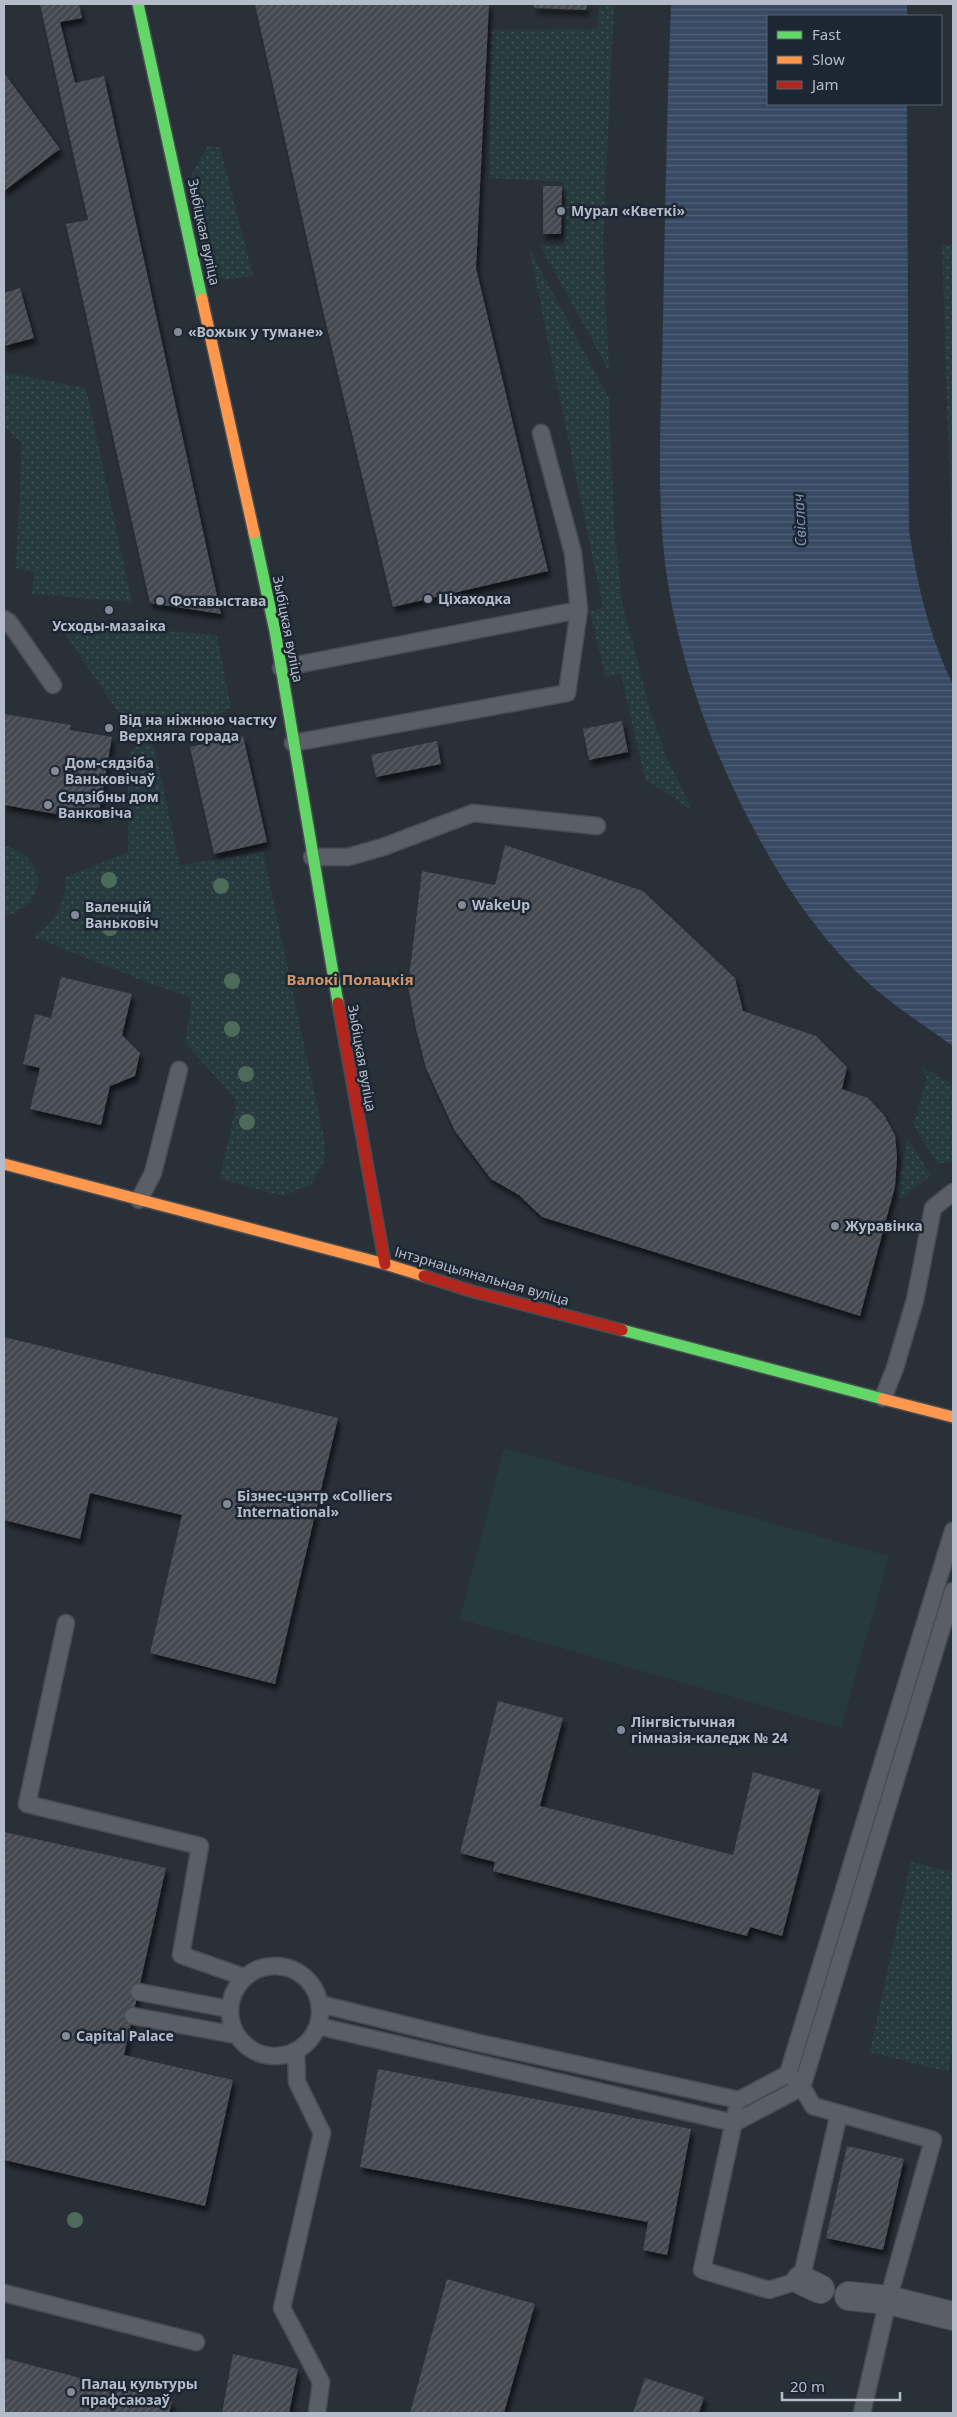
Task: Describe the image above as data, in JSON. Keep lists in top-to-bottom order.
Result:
{
  "streets": {
    "street": ["Зыбіцкая вуліца", "Інтэрнацыянальная вуліца"]
  },
  "crossings": [
    ["Зыбіцкая вуліца", "Інтэрнацыянальная вуліца"]
  ],
  "districts": ["Валокі Полацкія"],
  "water": ["Свіслач"],
  "places": [
    "Мурал «Кветкі»",
    "«Вожык у тумане»",
    "Ціхаходка",
    "Фотавыстава",
    "Усходы-мазаіка",
    "Від на ніжнюю частку Верхняга горада",
    "Дом-сядзіба Ваньковічаў",
    "Сядзібны дом Ванковіча",
    "WakeUp",
    "Валенцій Ваньковіч",
    "Журавінка",
    "Бізнес-цэнтр «Colliers International»",
    "Лінгвістычная гімназія-каледж № 24",
    "Capital Palace",
    "Палац культуры прафсаюзаў"
  ],
  "legend": ["Fast", "Slow", "Jam"],
  "scale_bar": "20 m"
}
